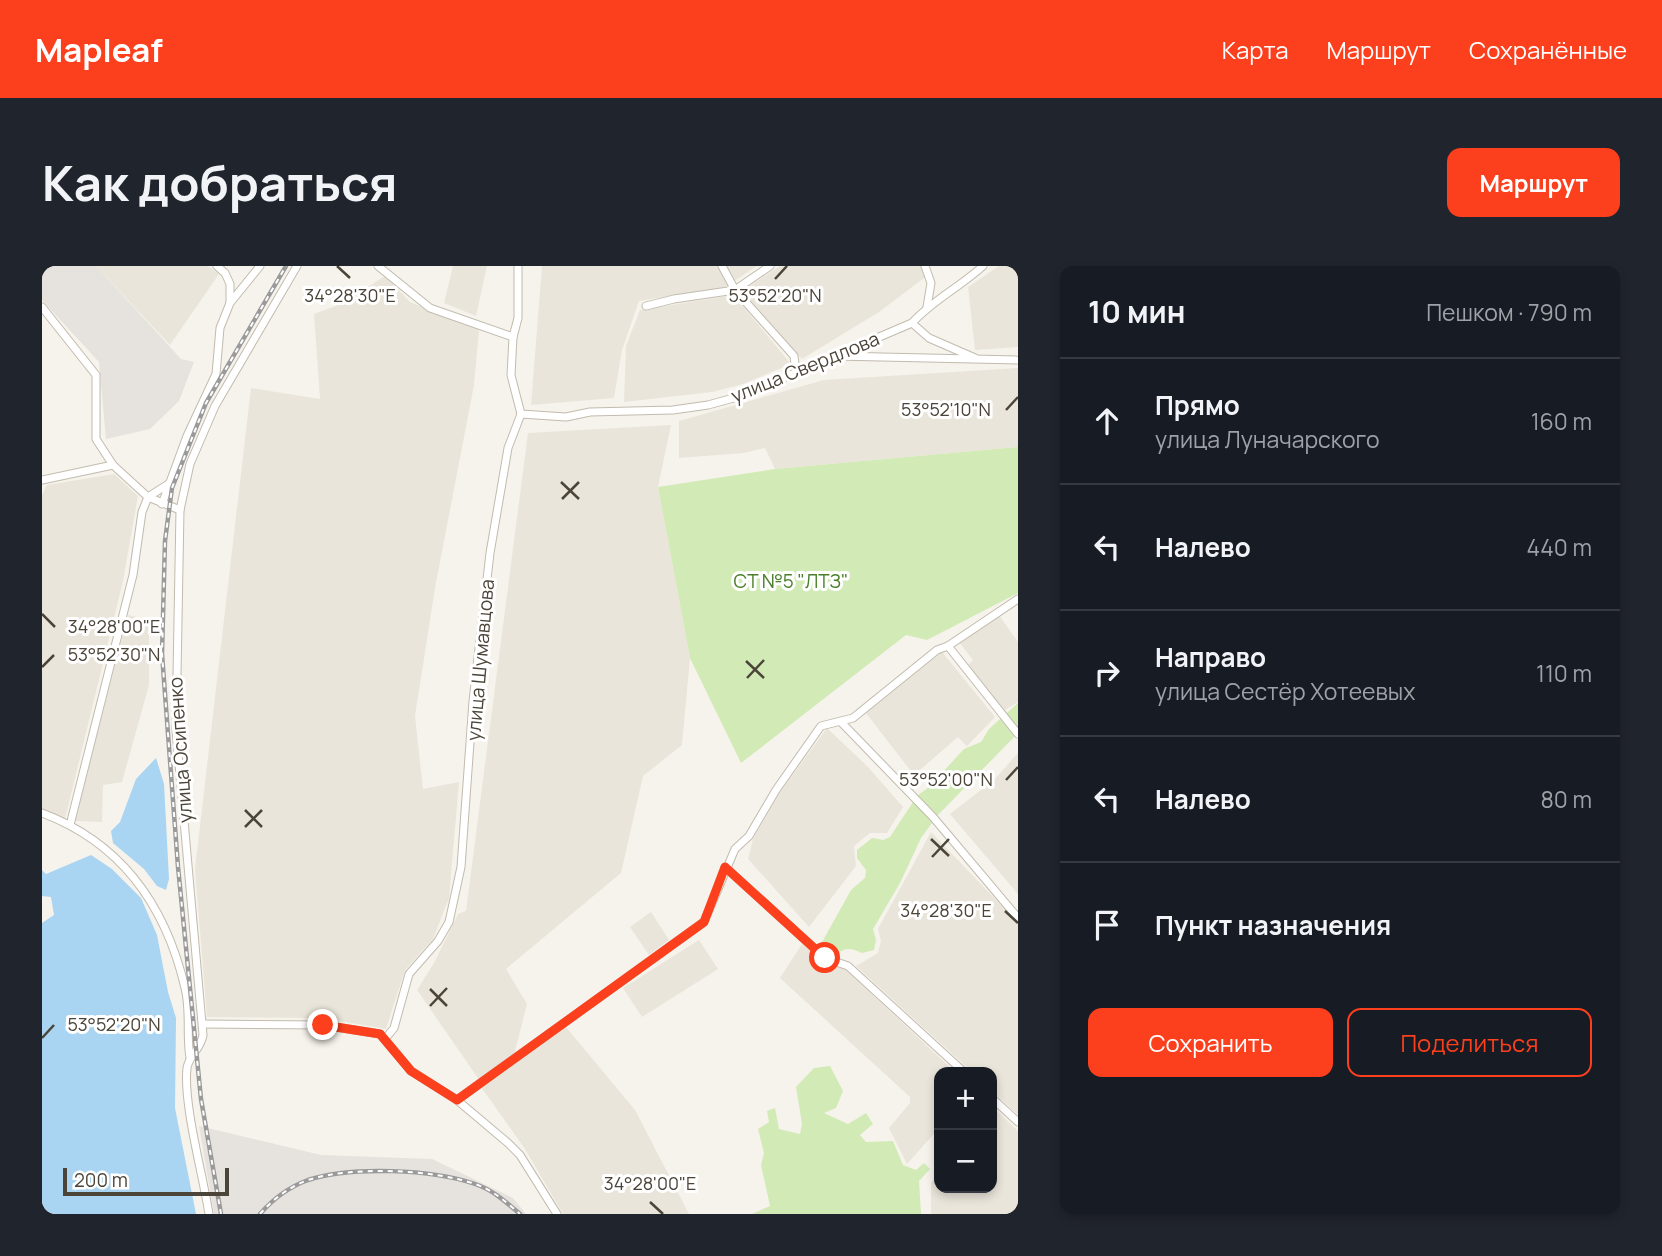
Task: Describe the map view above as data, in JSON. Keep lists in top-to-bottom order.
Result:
{
  "streets": {
    "street": ["улица Свердлова", "улица Шумавцова", "улица Осипенко"]
  },
  "crossings": [
    ["улица Свердлова", "улица Шумавцова"]
  ],
  "parks": ["СТ №5 \"ЛТЗ\""],
  "scale_bar": "200 m",
  "page": {
    "header": "Mapleaf",
    "nav": ["Карта", "Маршрут", "Сохранённые"],
    "buttons": [
      "Маршрут",
      ["Сохранить", "Поделиться"]
    ],
    "title": "Как добраться",
    "heading": ["10 мин", "Пешком · 790 m"],
    "list": [
      ["Прямо", "улица Луначарского", "160 m"],
      ["Налево", "440 m"],
      ["Направо", "улица Сестёр Хотеевых", "110 m"],
      ["Налево", "80 m"],
      "Пункт назначения"
    ],
    "map_buttons": ["+", "−"],
    "scale": "200 m"
  },
  "coordinates": [
    "34°28'30\"E",
    "53°52'20\"N",
    "53°52'10\"N",
    "34°28'00\"E",
    "53°52'30\"N",
    "53°52'00\"N"
  ]
}
